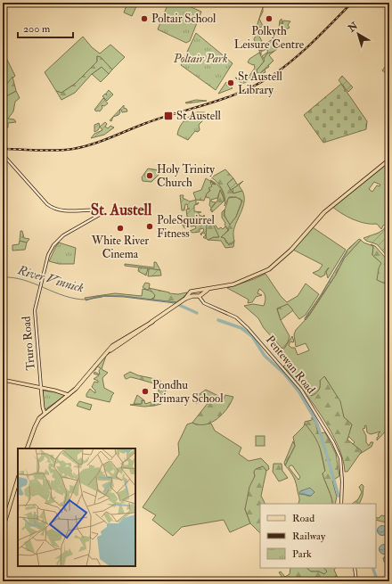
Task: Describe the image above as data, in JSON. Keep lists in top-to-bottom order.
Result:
{
  "streets": {
    "main road": ["Truro Road", "Pentewan Road"]
  },
  "districts": ["St. Austell"],
  "water": ["River Vinnick"],
  "parks": ["Poltair Park"],
  "places": {
    "other": [
      "Poltair School",
      "Polkyth Leisure Centre",
      "St Austell Library",
      "Holy Trinity Church",
      "PoleSquirrel Fitness",
      "White River Cinema",
      "Pondhu Primary School"
    ],
    "transit": ["St Austell"]
  },
  "legend": ["Road", "Railway", "Park"],
  "scale_bar": "200 m",
  "north": "top left"
}
